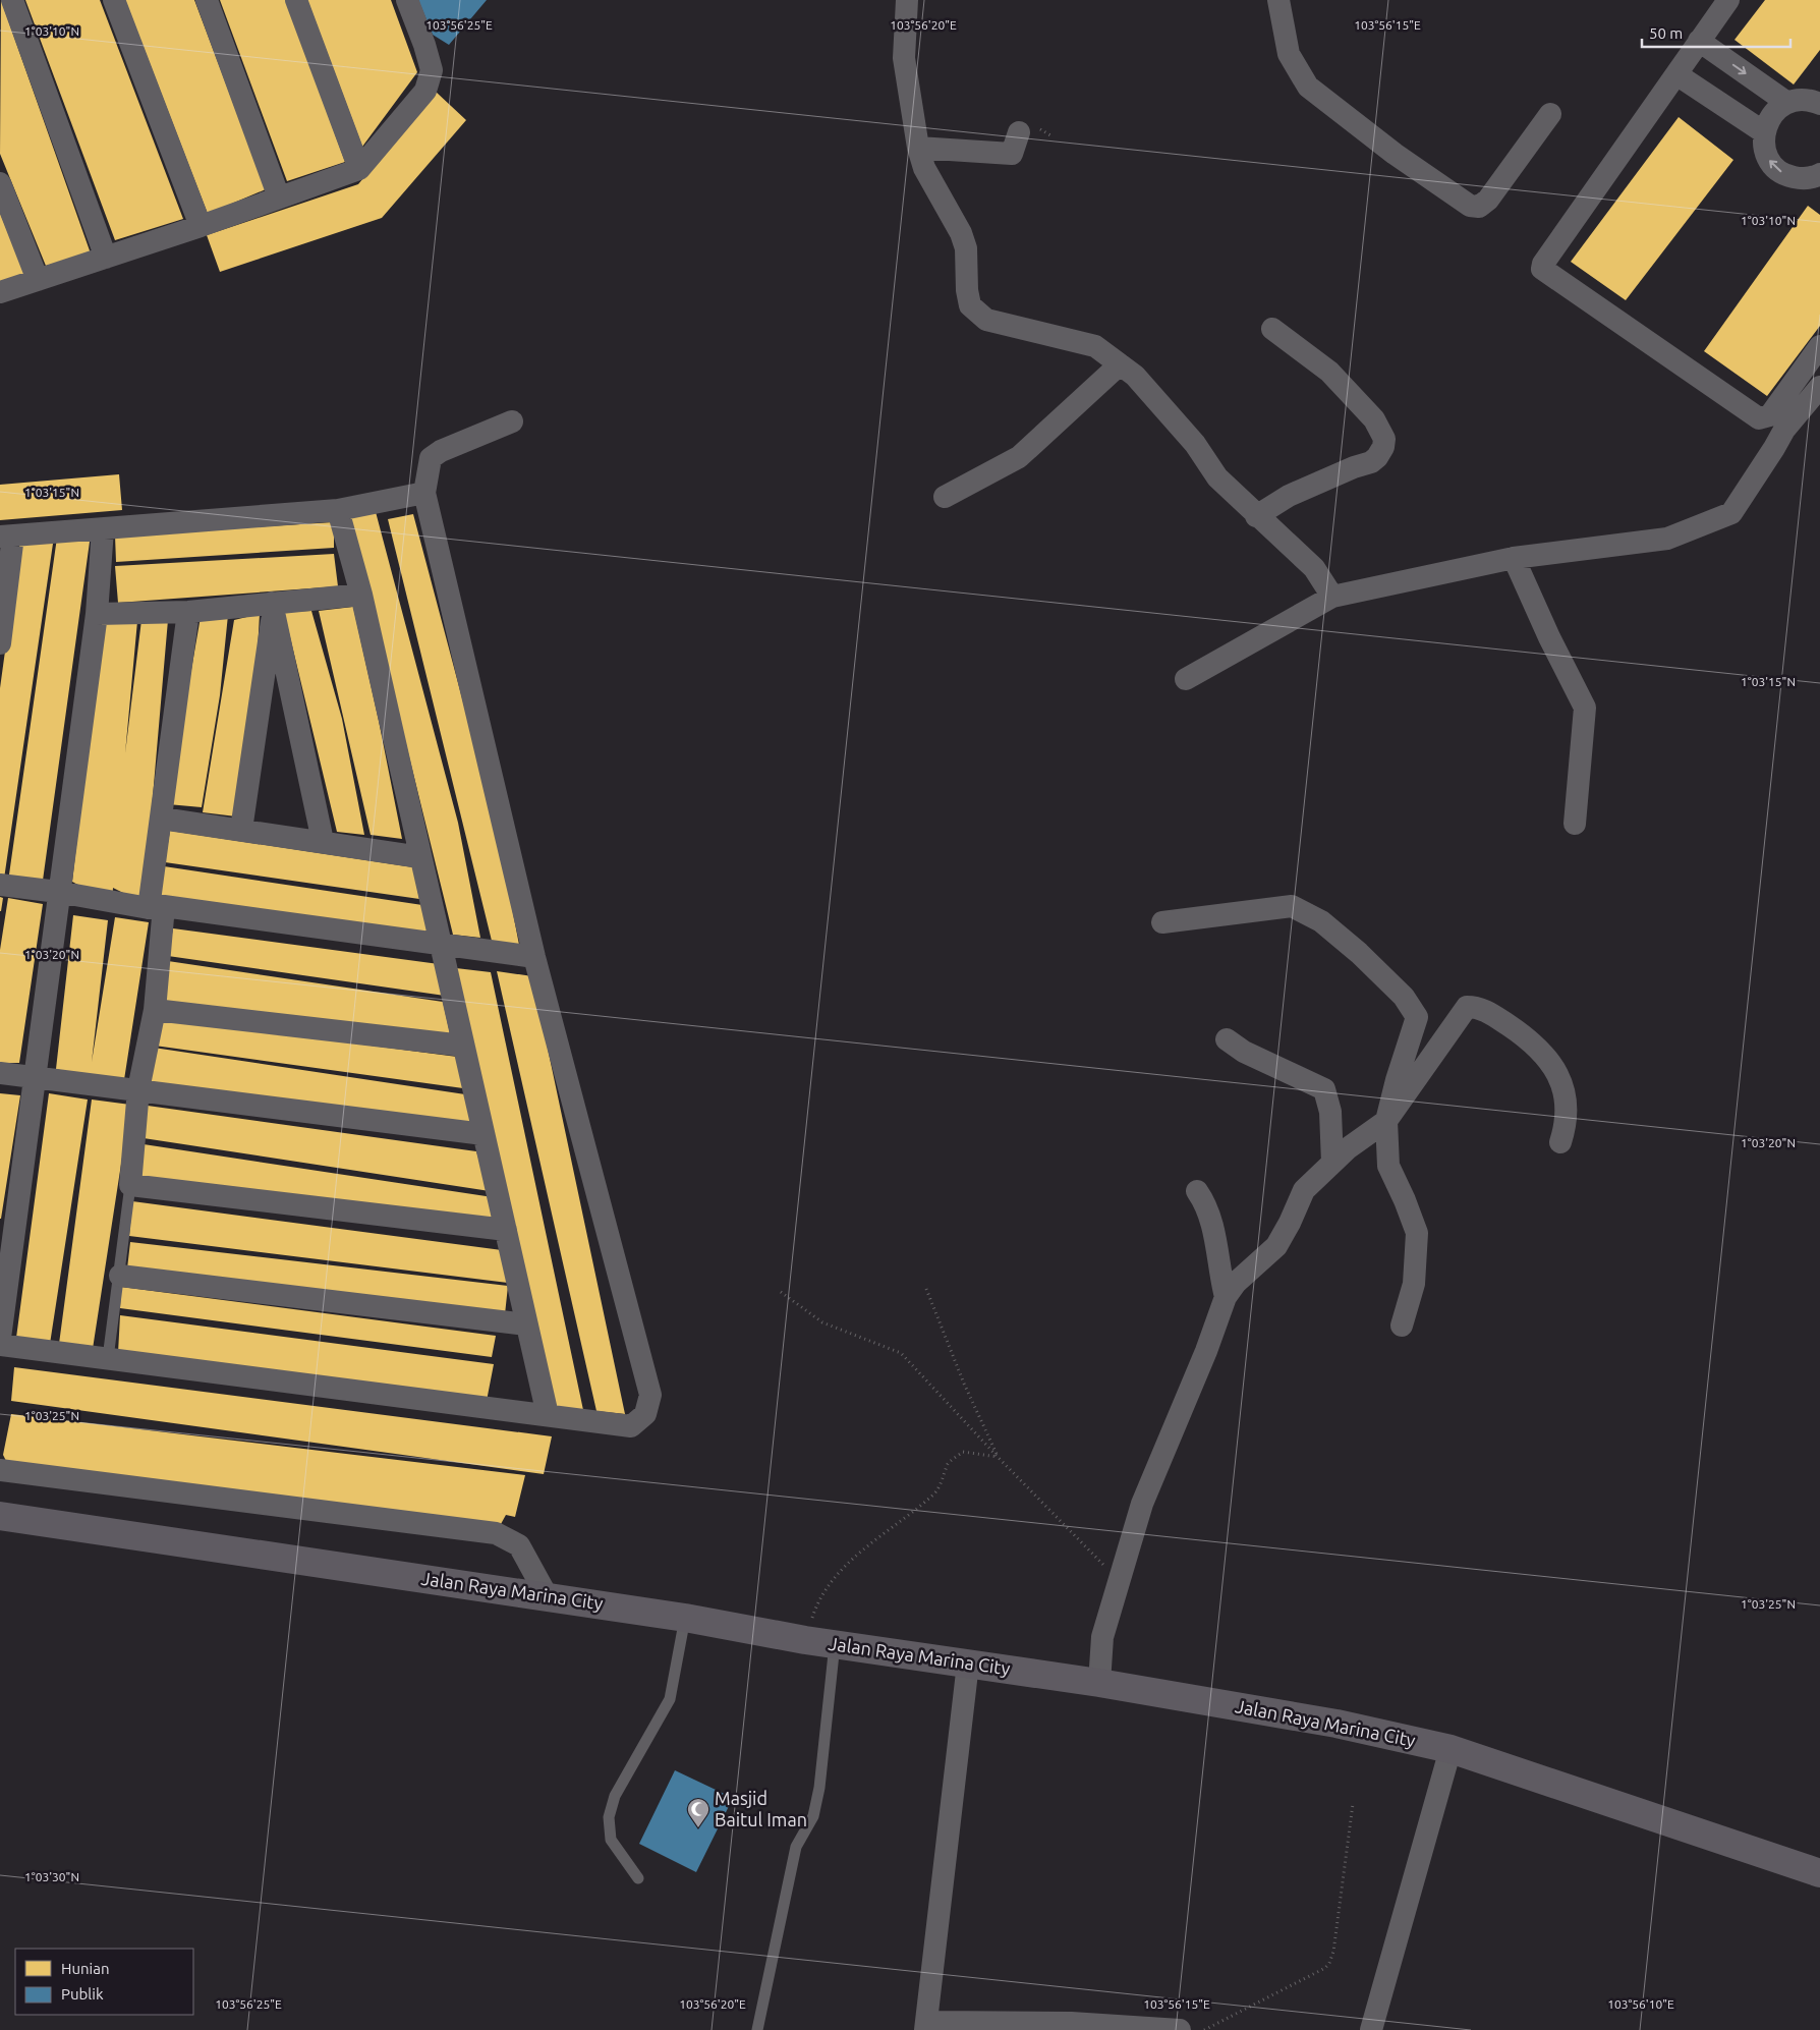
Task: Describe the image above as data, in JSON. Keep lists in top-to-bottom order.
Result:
{
  "streets": {
    "main road": ["Jalan Raya Marina City"]
  },
  "places": {
    "mosque": ["Masjid Baitul Iman"]
  },
  "legend": ["Hunian", "Publik"],
  "scale_bar": "50 m",
  "coordinates": [
    "103°56'25\"E",
    "103°56'20\"E",
    "103°56'15\"E",
    "1°03'10\"N",
    "1°03'15\"N",
    "1°03'20\"N",
    "1°03'25\"N",
    "1°03'30\"N",
    "103°56'10\"E"
  ]
}
